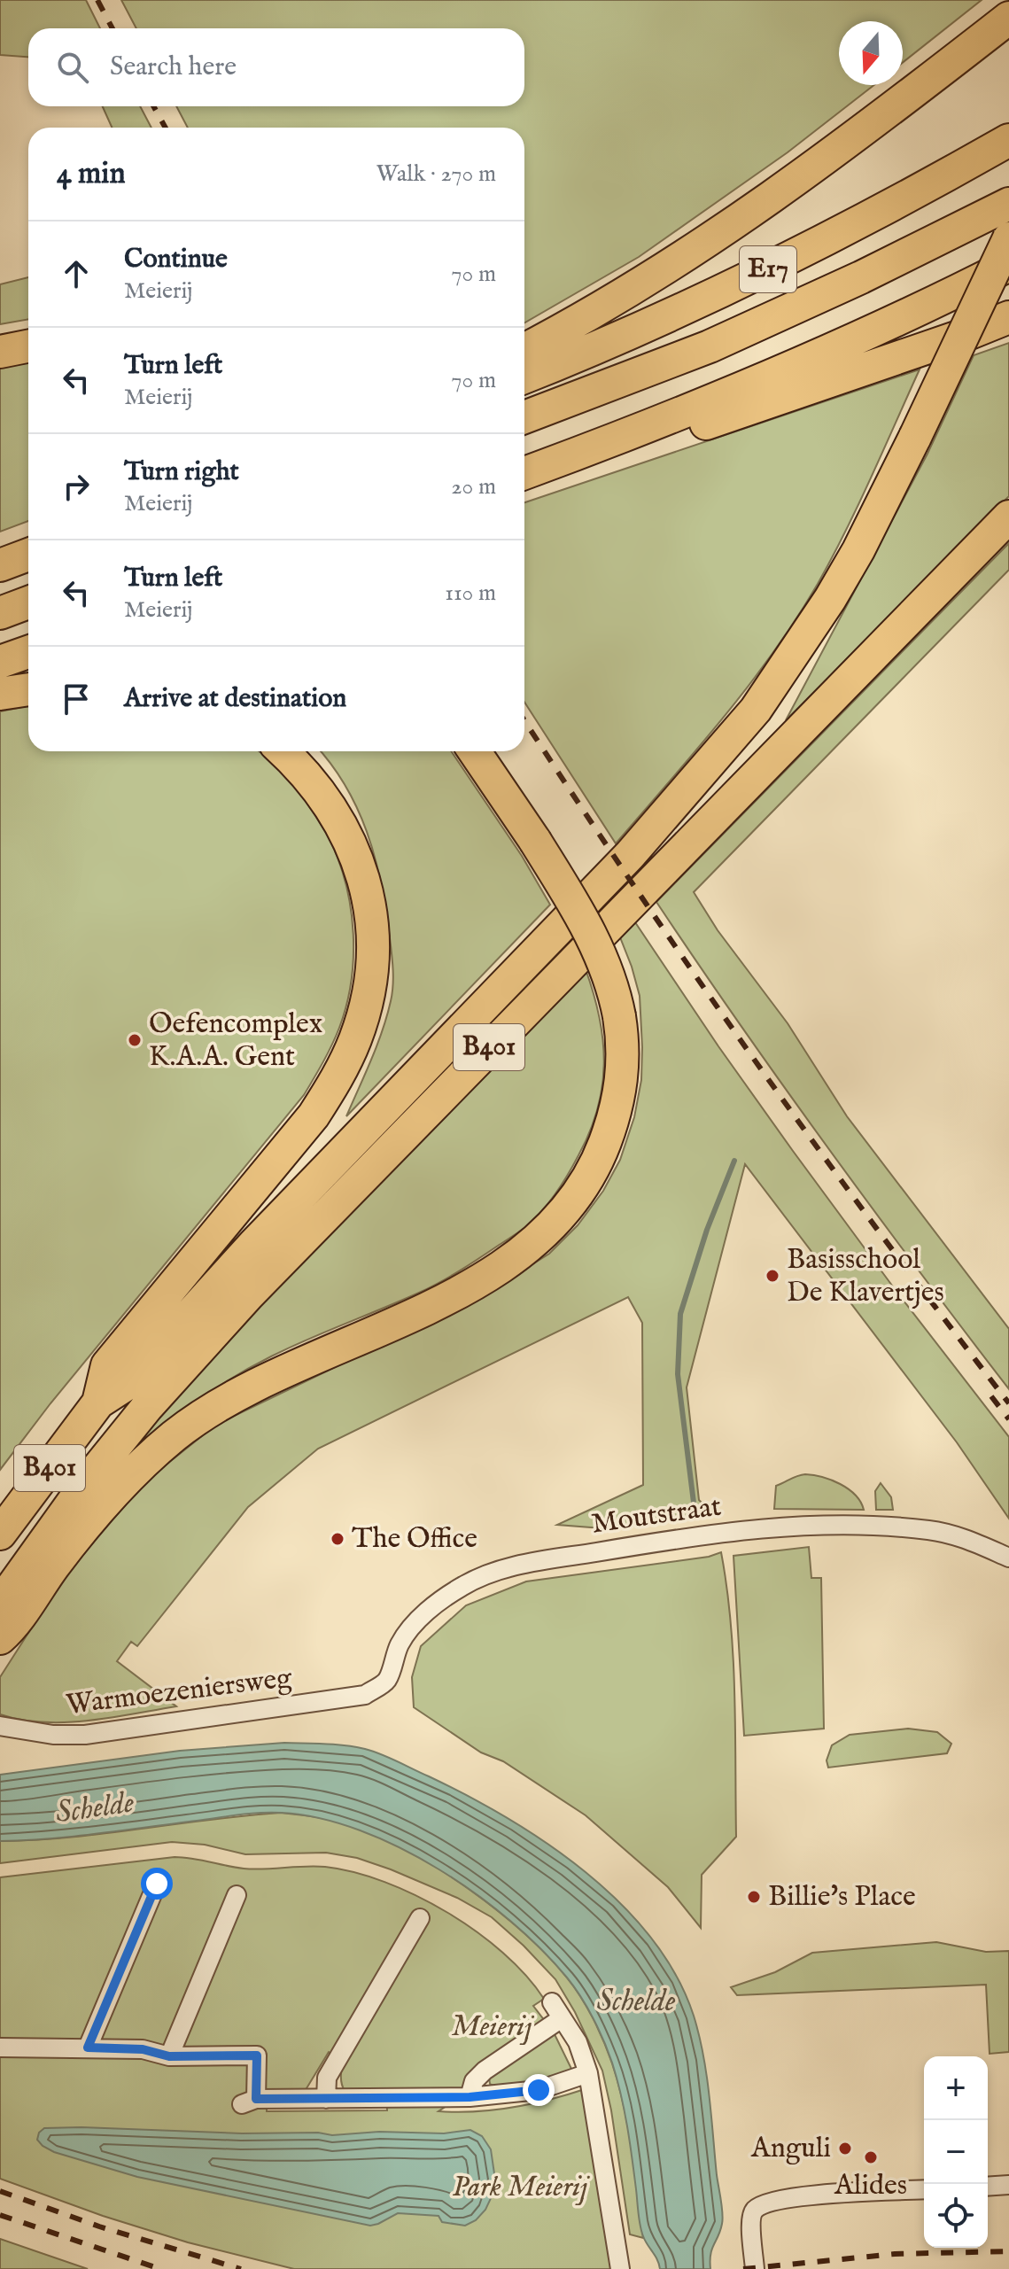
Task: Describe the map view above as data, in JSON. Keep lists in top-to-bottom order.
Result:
{
  "streets": {
    "highway": ["E17", "B401"],
    "street": ["Moutstraat", "Warmoezeniersweg"]
  },
  "crossings": [
    ["Moutstraat", "Warmoezeniersweg"]
  ],
  "water": ["Schelde"],
  "parks": ["Meierij", "Park Meierij"],
  "places": [
    "Oefencomplex K.A.A. Gent",
    "Basisschool De Klavertjes",
    "The Office",
    "Billie's Place",
    "Anguli",
    "Alides"
  ],
  "north": "bottom",
  "page": {
    "search": "Search here",
    "heading": ["4 min", "Walk · 270 m"],
    "list": [
      ["Continue", "Meierij", "70 m"],
      ["Turn left", "Meierij", "70 m"],
      ["Turn right", "Meierij", "20 m"],
      ["Turn left", "Meierij", "110 m"],
      "Arrive at destination"
    ],
    "map_buttons": ["+", "−"]
  }
}
